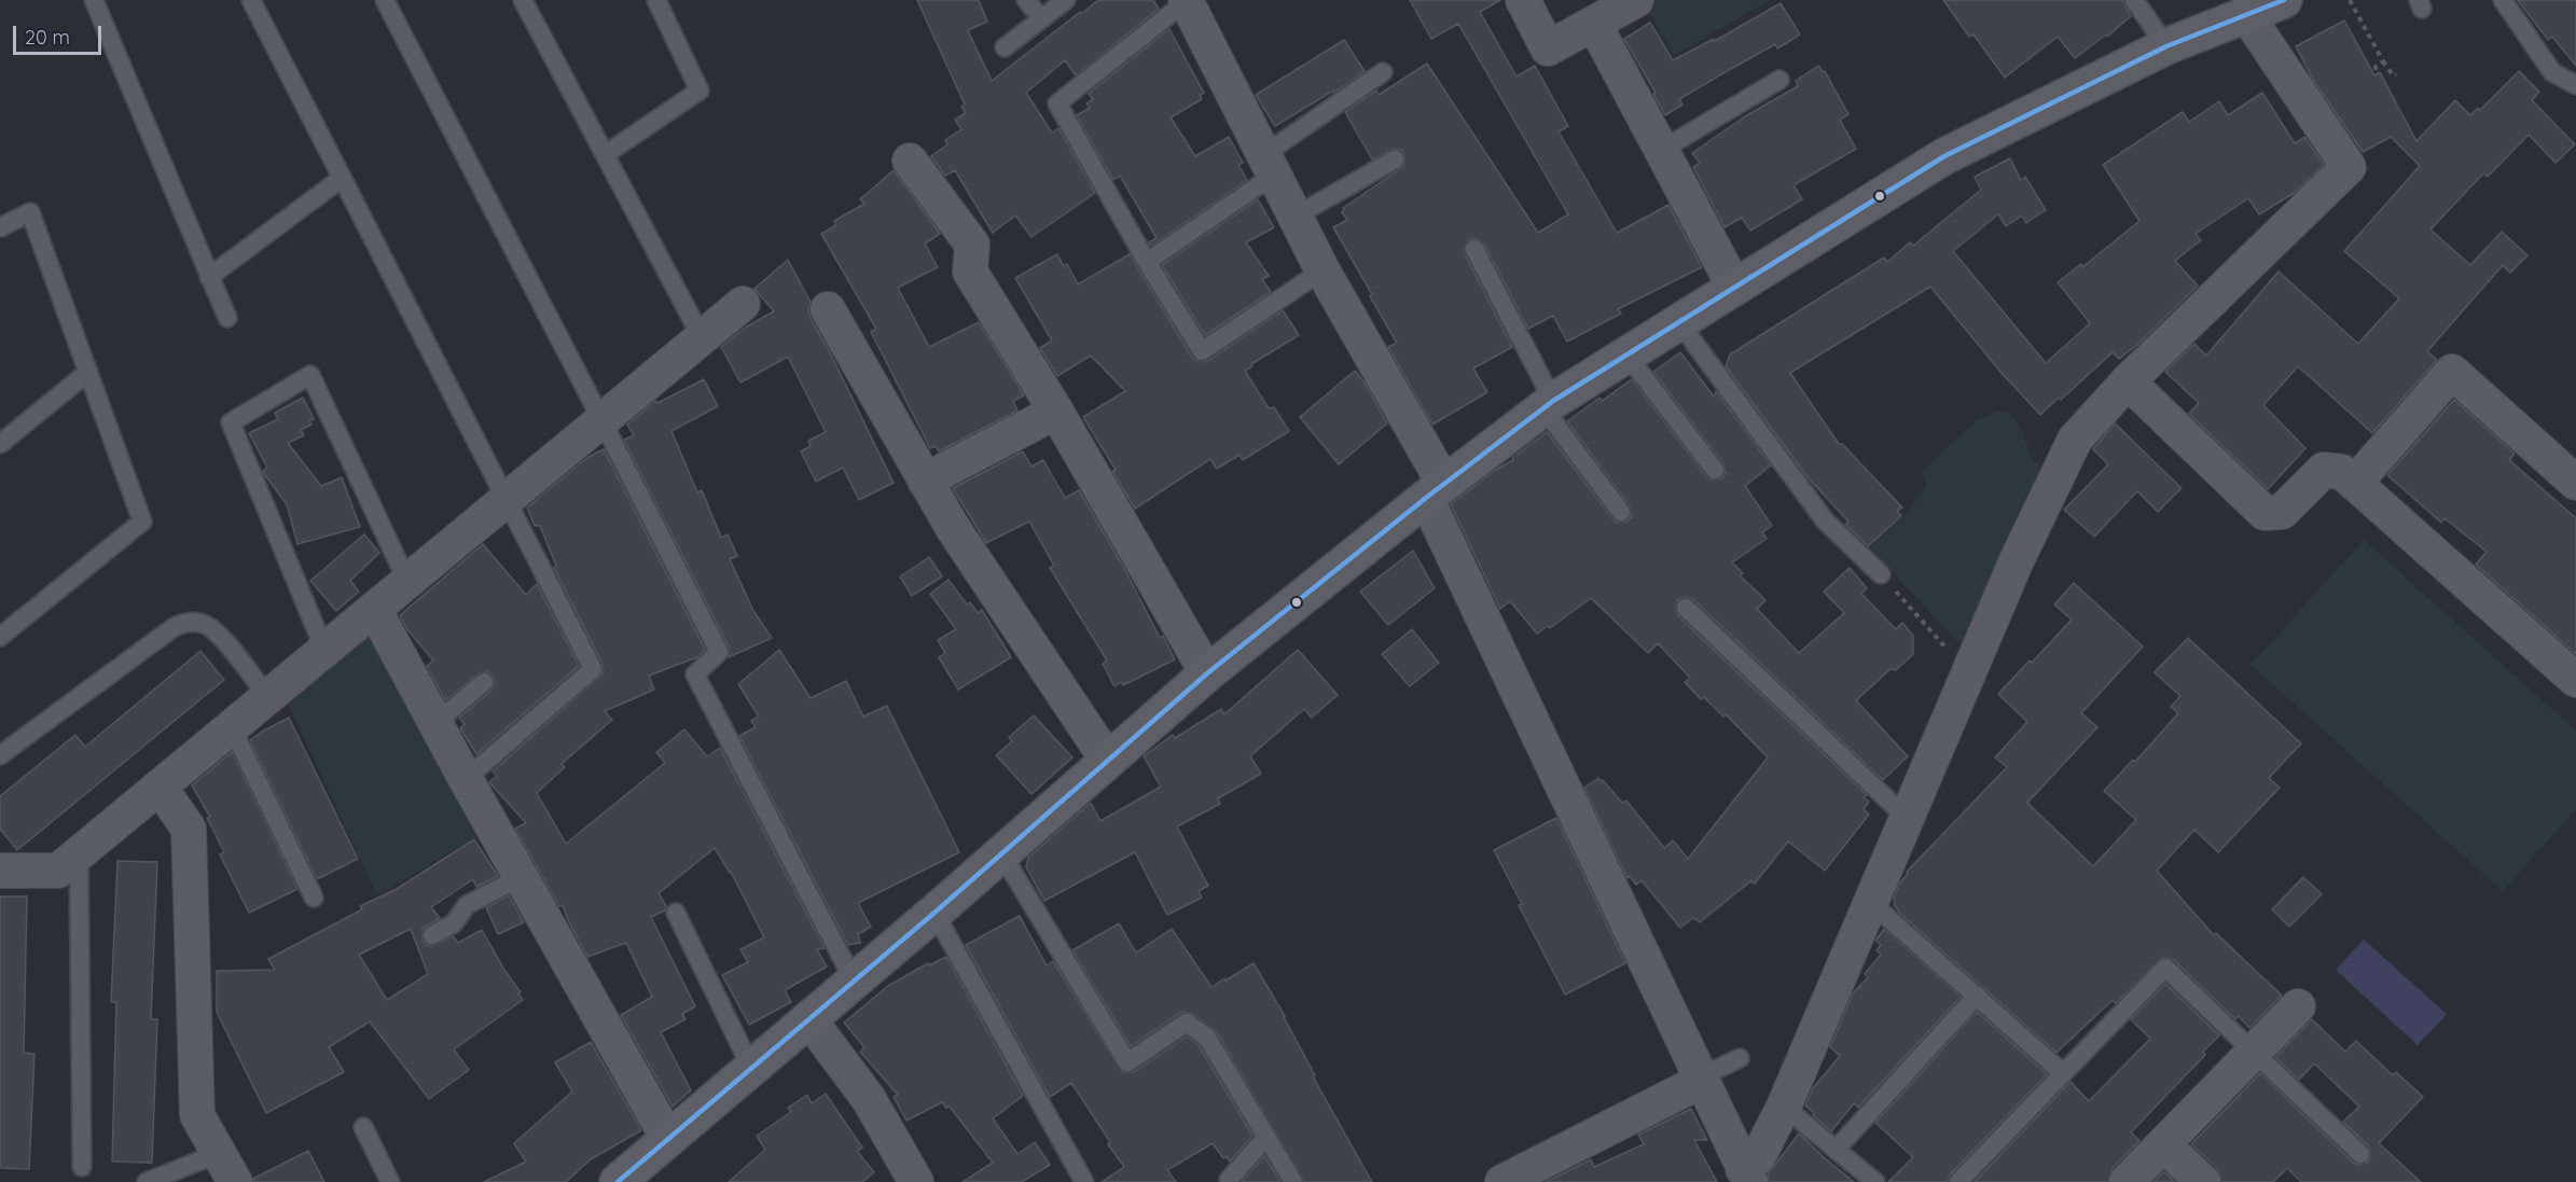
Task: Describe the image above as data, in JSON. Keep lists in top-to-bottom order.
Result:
{
  "scale_bar": "20 m"
}
